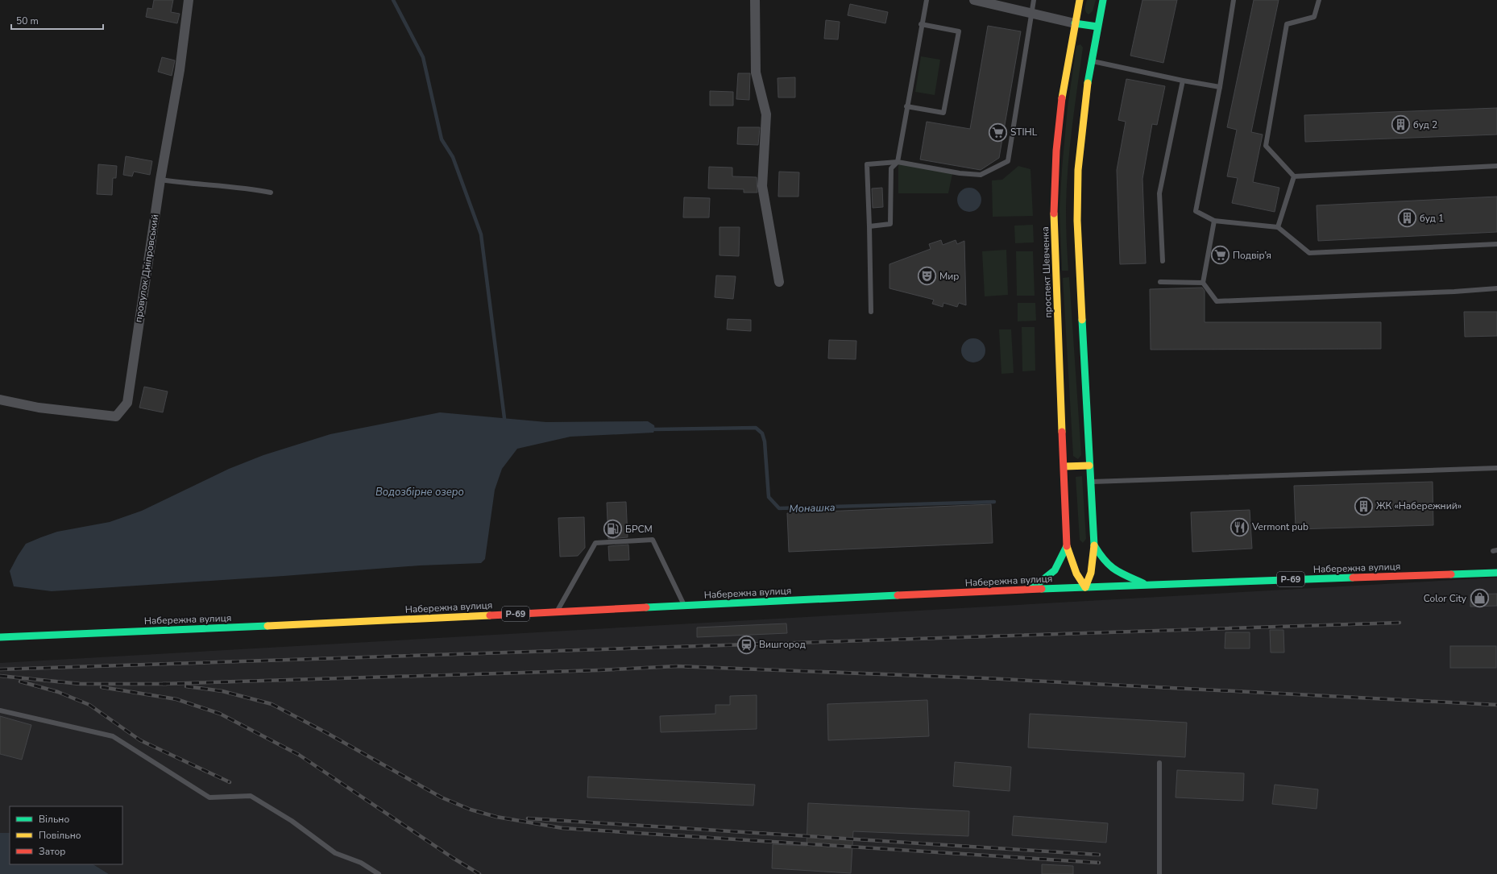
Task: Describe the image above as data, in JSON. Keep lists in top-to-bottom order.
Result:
{
  "streets": {
    "main road": ["проспект Шевченка", "Набережна вулиця", "Р-69"],
    "street": ["провулок Дніпровський"]
  },
  "water": ["Водозбірне озеро", "Монашка"],
  "places": {
    "building": ["буд 2", "буд 1", "ЖК «Набережний»"],
    "supermarket": ["STIHL", "Подвір'я"],
    "theatre": ["Мир"],
    "restaurant": ["Vermont pub"],
    "fuel station": ["БРСМ"],
    "shop": ["Color City"],
    "station": ["Вишгород"]
  },
  "legend": ["Вільно", "Повільно", "Затор"],
  "scale_bar": "50 m"
}
